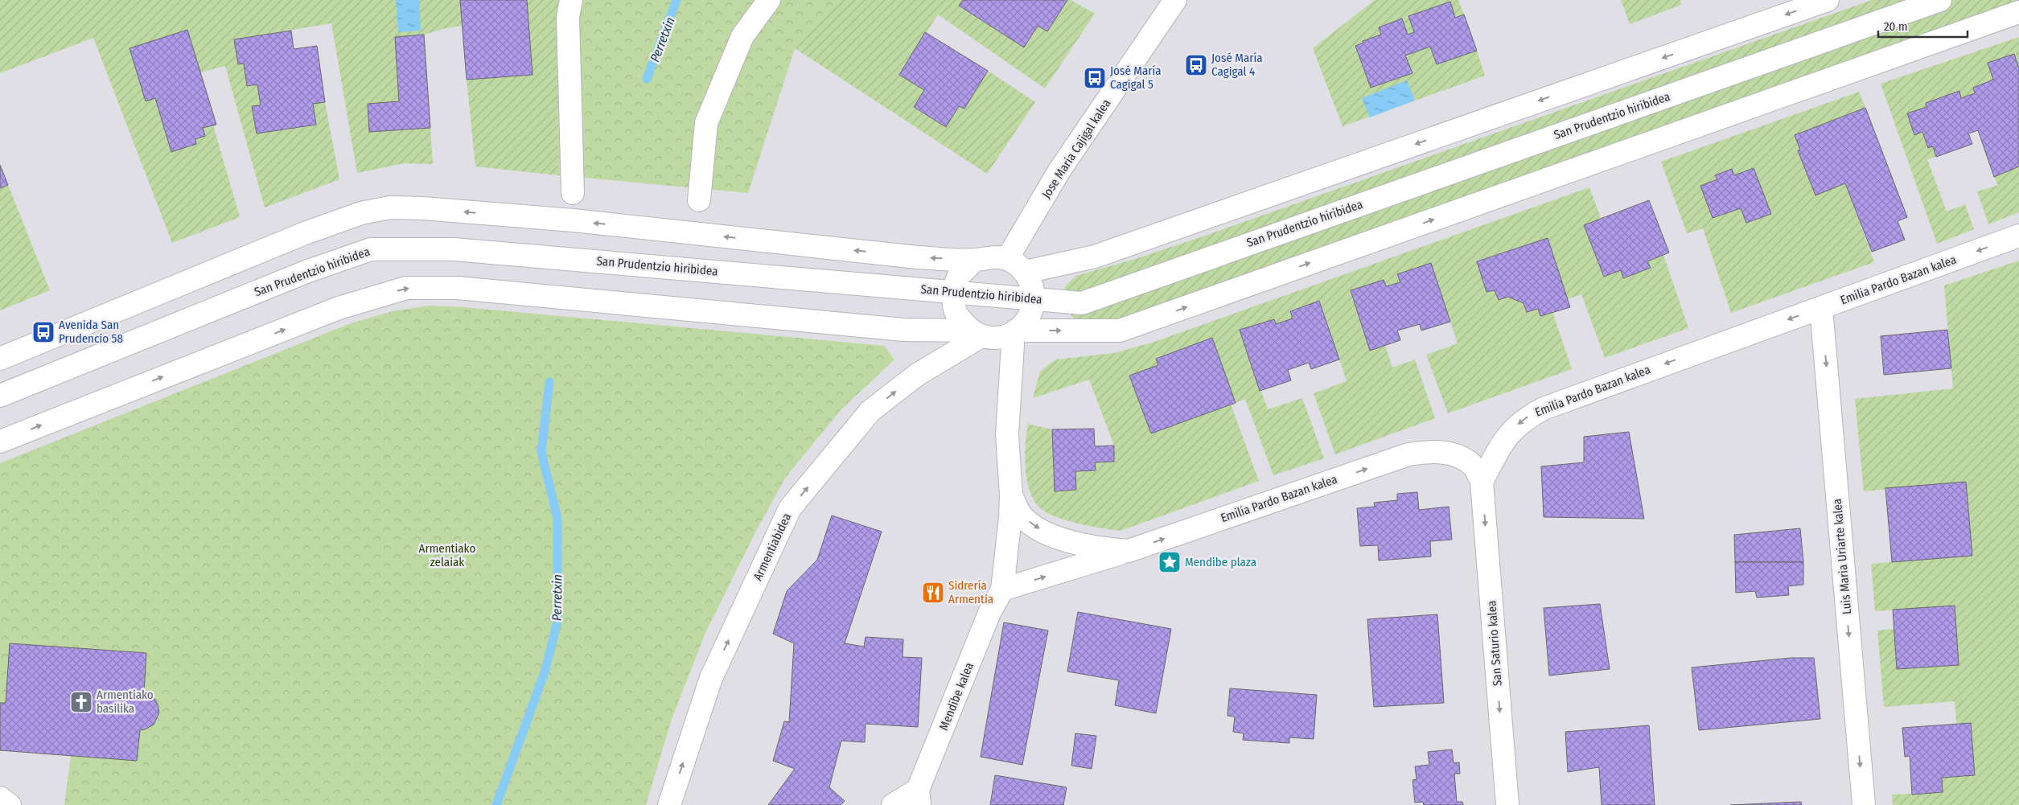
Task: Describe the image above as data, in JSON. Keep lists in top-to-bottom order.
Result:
{
  "streets": {
    "street": [
      "San Prudentzio hiribidea",
      "Jose Maria Cajigal kalea",
      "Emilia Pardo Bazan kalea",
      "Armentiabidea",
      "Luis Maria Uriarte kalea",
      "San Saturio kalea",
      "Mendibe kalea"
    ]
  },
  "crossings": [
    ["Emilia Pardo Bazan kalea", "Luis Maria Uriarte kalea"],
    ["Emilia Pardo Bazan kalea", "San Saturio kalea"],
    ["Emilia Pardo Bazan kalea", "Mendibe kalea"]
  ],
  "one_way": ["Armentiabidea", "Luis Maria Uriarte kalea", "San Saturio kalea"],
  "water": ["Perretxin"],
  "parks": ["Armentiako zelaiak"],
  "places": {
    "bus stop": ["José María Cagigal 4", "José María Cagigal 5", "Avenida San Prudencio 58"],
    "place": ["Mendibe plaza"],
    "restaurant": ["Sidrería Armentia"],
    "church": ["Armentiako basilika"]
  },
  "scale_bar": "20 m"
}
